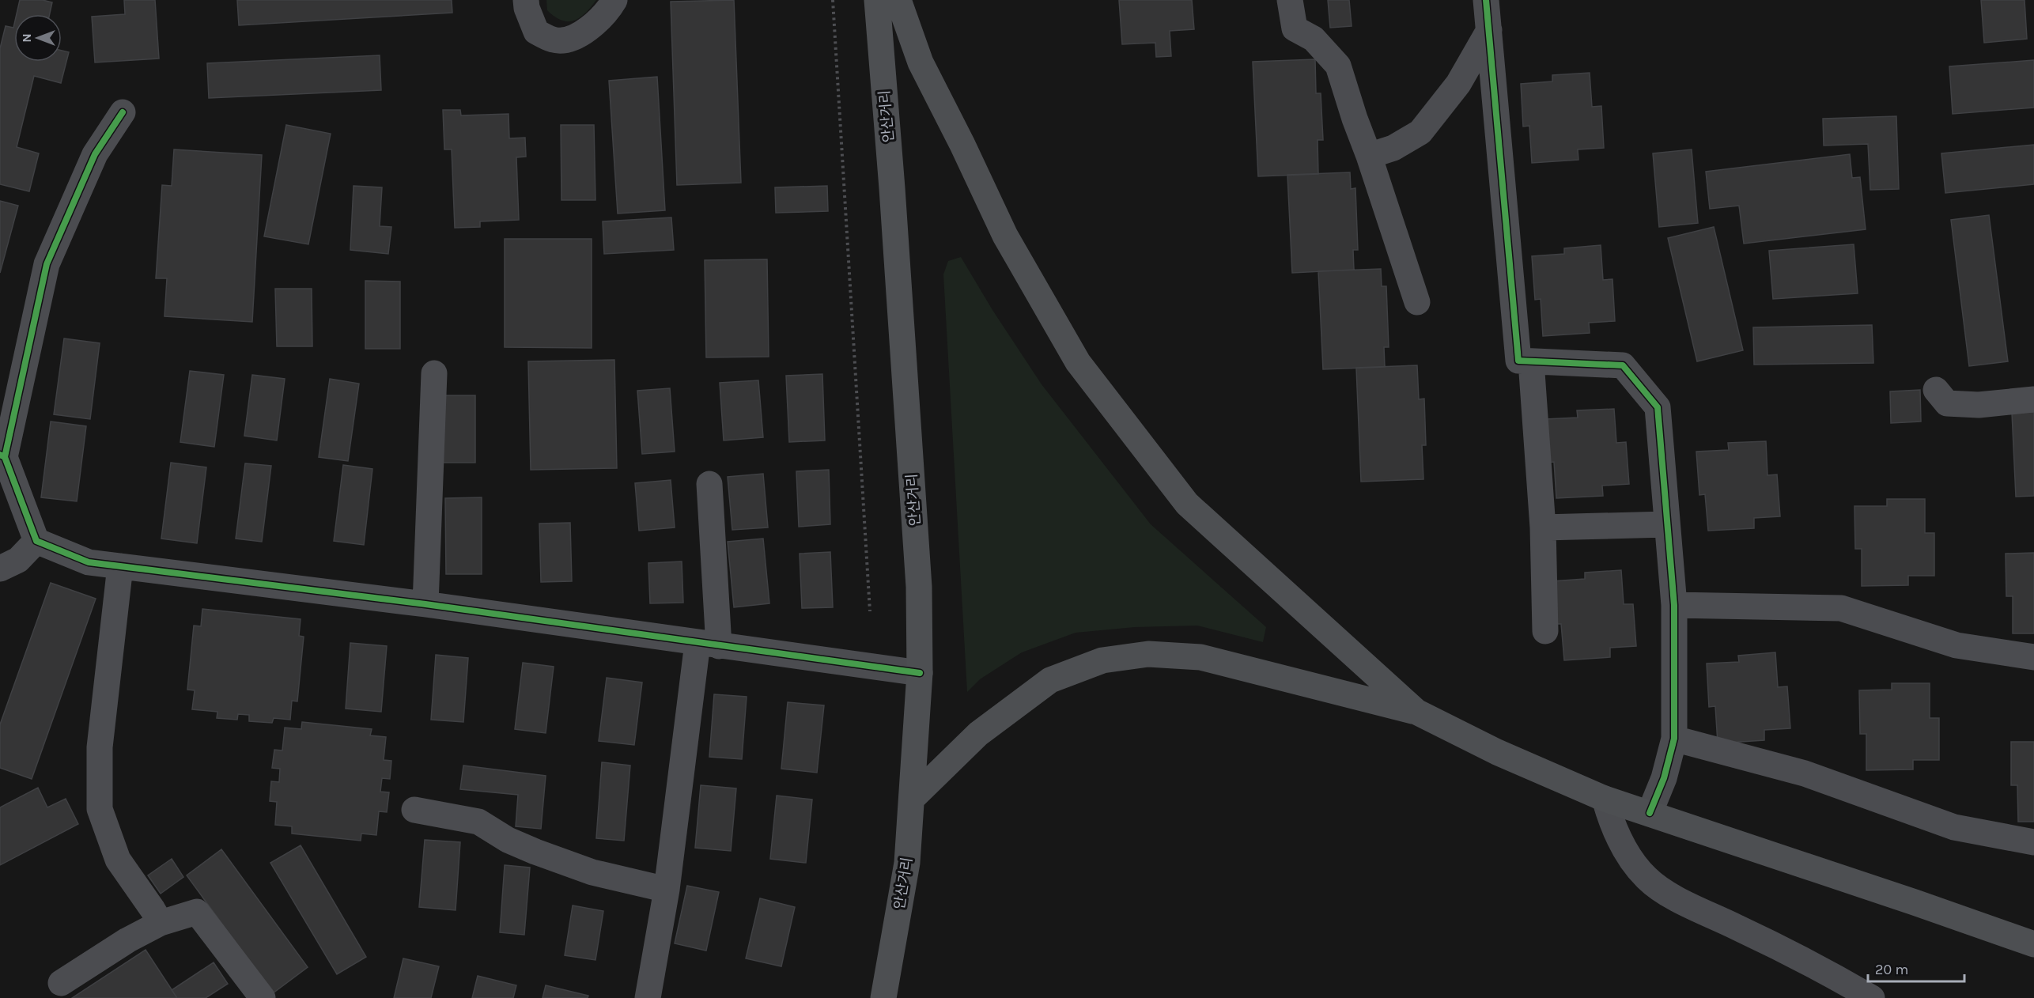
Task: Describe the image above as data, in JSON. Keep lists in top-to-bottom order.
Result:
{
  "streets": {
    "main road": ["안산거리"]
  },
  "scale_bar": "20 m",
  "north": "left"
}
